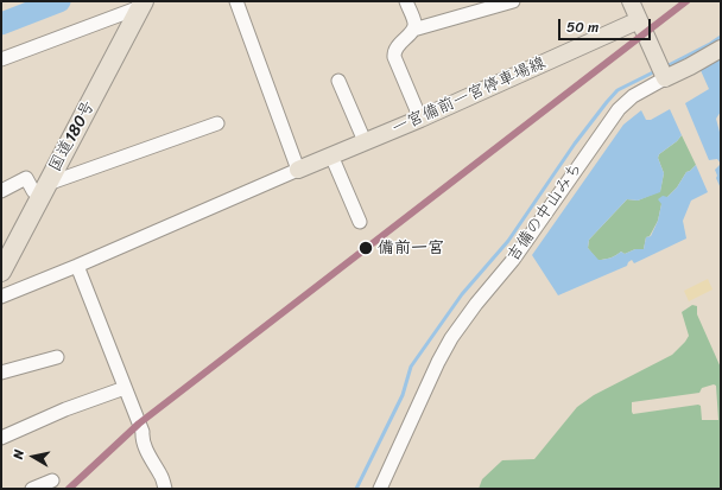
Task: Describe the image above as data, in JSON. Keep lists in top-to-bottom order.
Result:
{
  "streets": {
    "highway": ["国道180号"],
    "main road": ["一宮備前一宮停車場線"],
    "street": ["吉備の中山みち"]
  },
  "places": ["備前一宮"],
  "scale_bar": "50 m",
  "north": "left"
}
